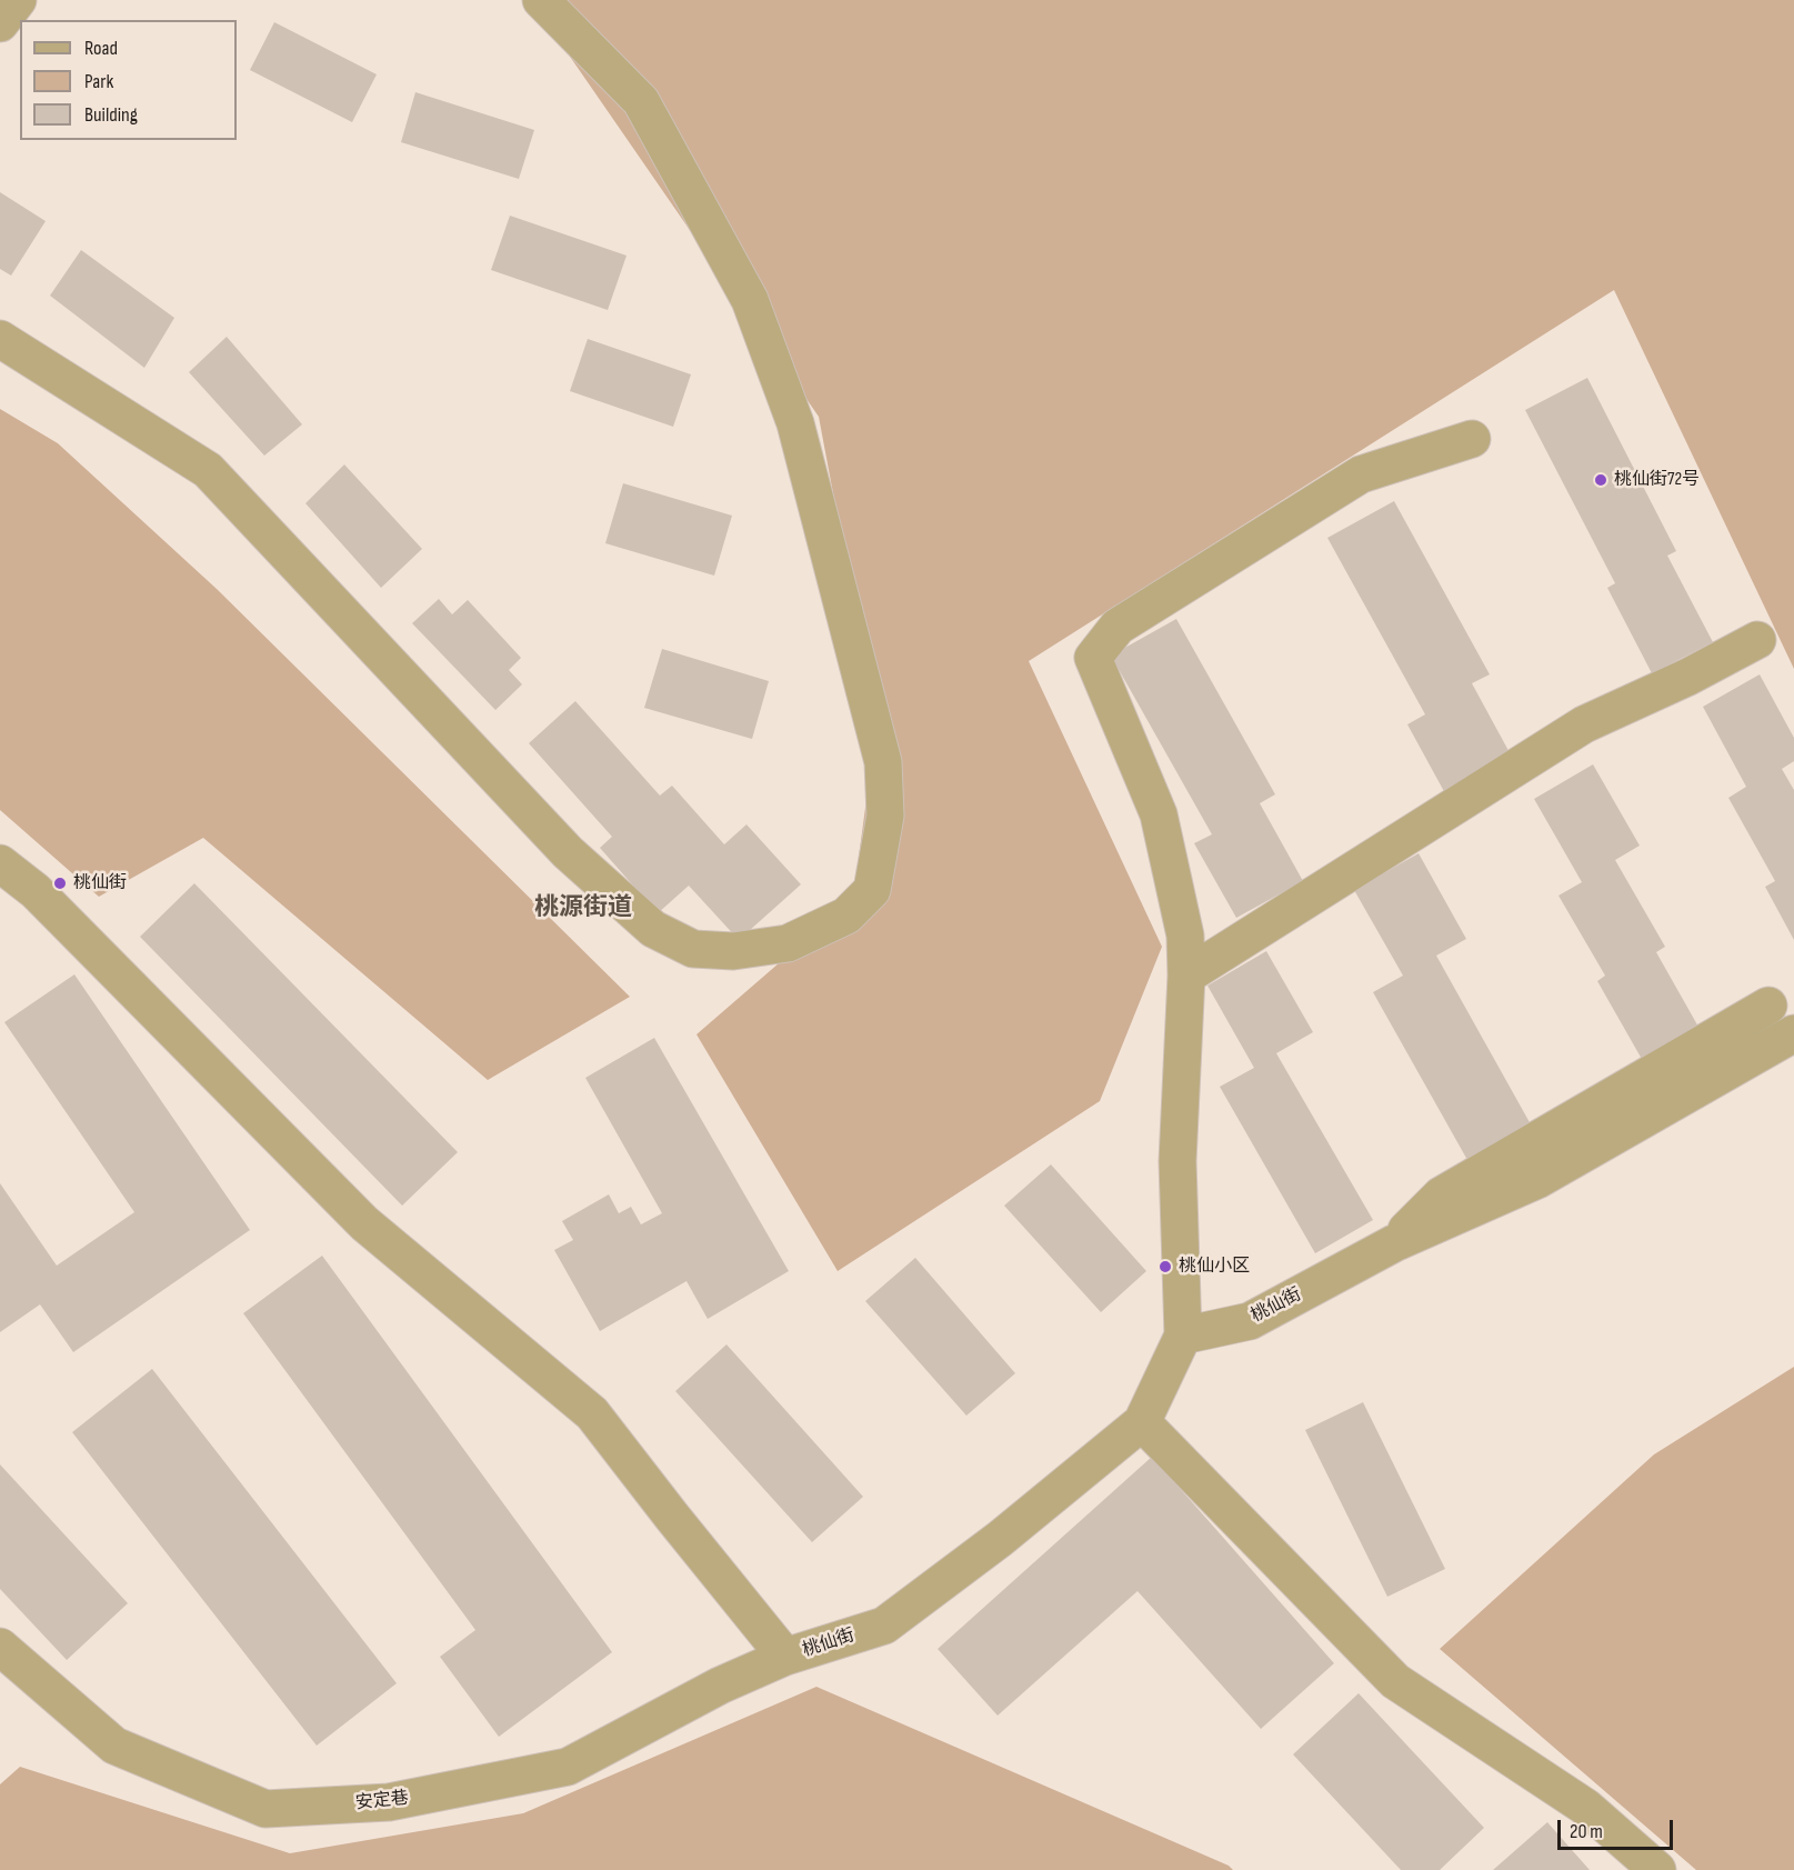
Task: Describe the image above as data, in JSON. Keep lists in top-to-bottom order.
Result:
{
  "streets": {
    "street": ["桃仙街", "安定巷"]
  },
  "crossings": [
    ["桃仙街", "安定巷"]
  ],
  "districts": ["桃源街道"],
  "places": ["桃仙街72号", "桃仙街", "桃仙小区"],
  "legend": ["Road", "Park", "Building"],
  "scale_bar": "20 m"
}
